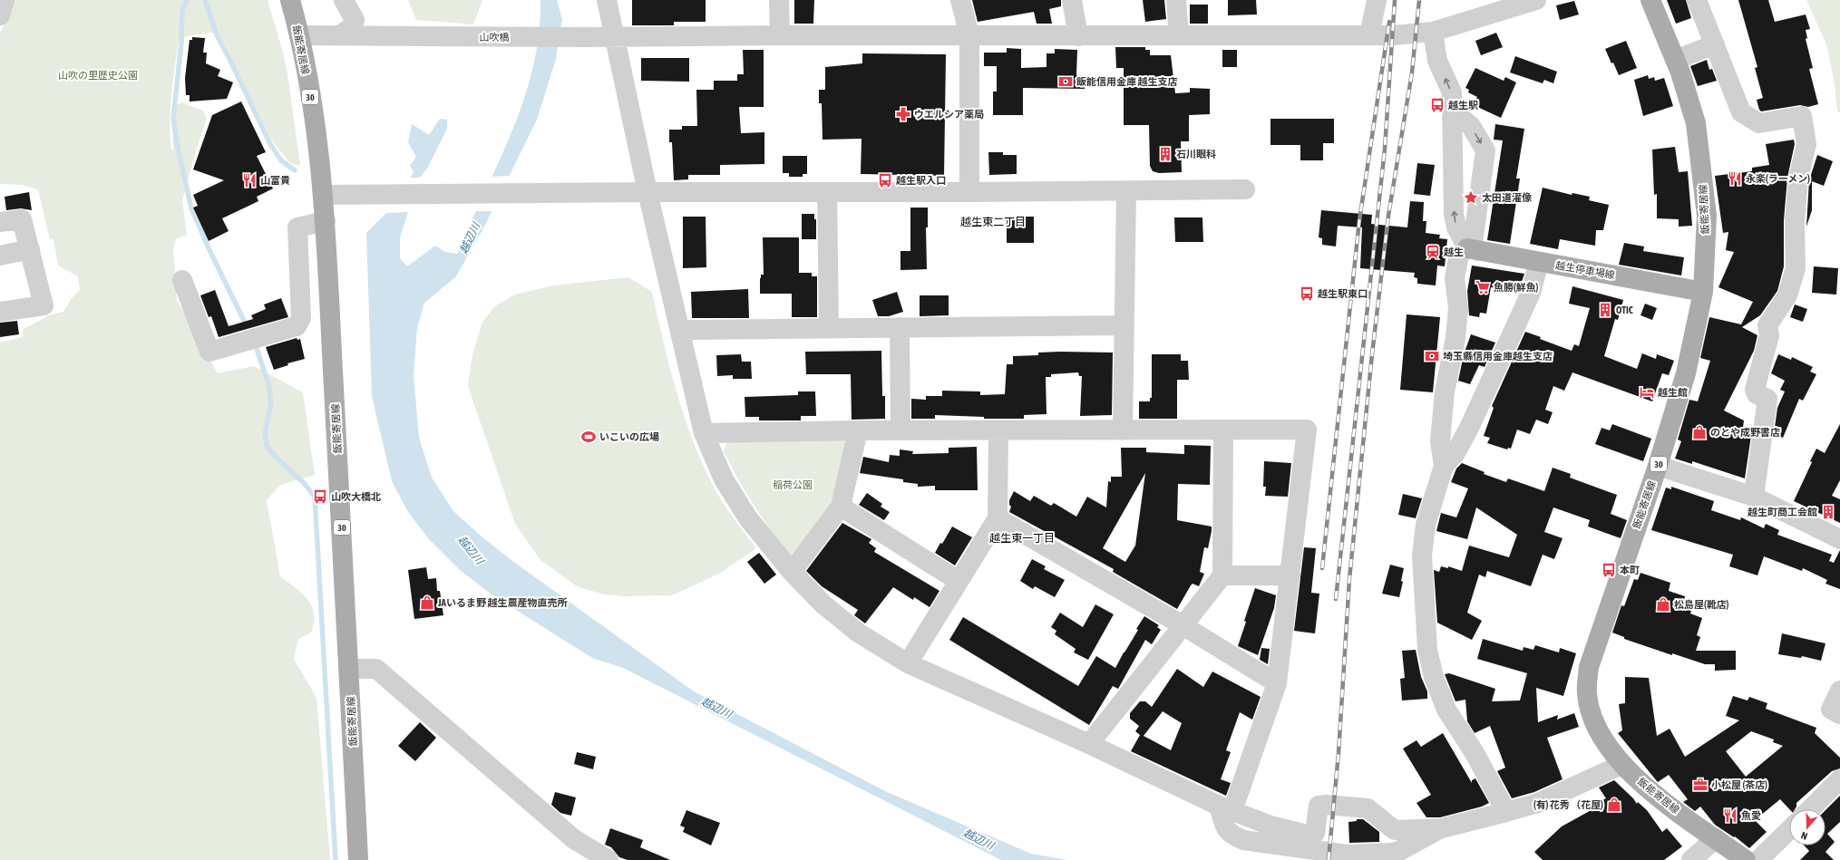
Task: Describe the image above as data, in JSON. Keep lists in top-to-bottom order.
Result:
{
  "streets": {
    "main road": ["飯能寄居線", "30", "越生停車場線"],
    "street": ["山吹橋"]
  },
  "crossings": [
    ["山吹橋", "飯能寄居線"],
    ["飯能寄居線", "越生停車場線"]
  ],
  "districts": ["越生東二丁目", "越生東一丁目"],
  "water": ["越辺川"],
  "parks": ["山吹の里歴史公園", "稲荷公園"],
  "places": {
    "bank": ["飯能信用金庫 越生支店", "埼玉縣信用金庫越生支店"],
    "bus stop": [
      "越生駅",
      "越生駅入口",
      "越生駅東口",
      "山吹大橋北",
      "本町"
    ],
    "pharmacy": ["ウエルシア薬局"],
    "building": ["石川眼科", "OTIC", "越生町商工会館"],
    "restaurant": ["永楽(ラーメン)", "山富貴", "魚愛"],
    "place": ["太田道灌像"],
    "station": ["越生"],
    "supermarket": ["魚勝(鮮魚)"],
    "hotel": ["越生館"],
    "shop": [
      "のとや成野書店",
      "JAいるま野 越生農産物直売所",
      "松島屋(靴店)",
      "(有) 花秀 （花屋)"
    ],
    "sports": ["いこいの広場"],
    "office": ["小松屋 (茶店)"]
  },
  "north": "bottom"
}
